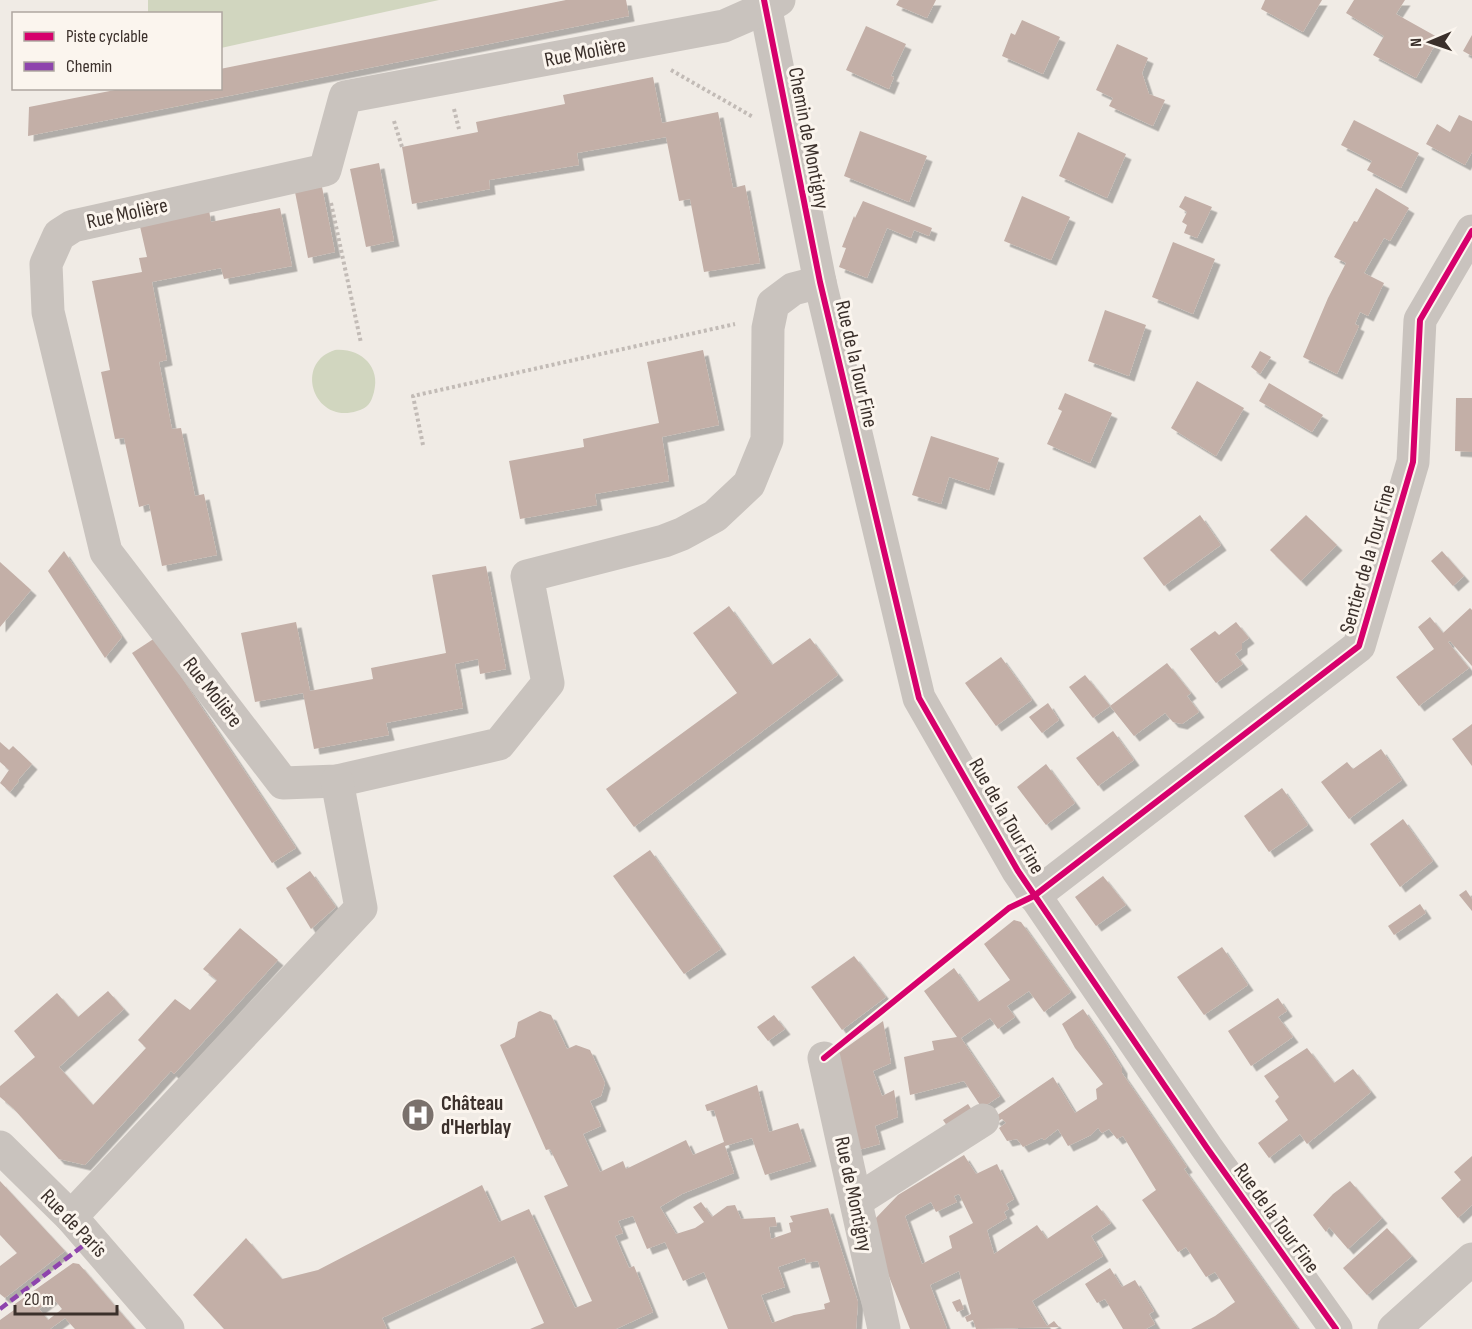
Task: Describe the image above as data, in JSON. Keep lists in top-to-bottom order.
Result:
{
  "streets": {
    "street": [
      "Rue Molière",
      "Chemin de Montigny",
      "Rue de la Tour Fine",
      "Sentier de la Tour Fine",
      "Rue de Montigny",
      "Rue de Paris"
    ]
  },
  "crossings": [
    ["Rue Molière", "Chemin de Montigny"],
    ["Chemin de Montigny", "Rue de la Tour Fine"],
    ["Rue de la Tour Fine", "Sentier de la Tour Fine"]
  ],
  "places": {
    "hospital": ["Château d'Herblay"]
  },
  "legend": ["Piste cyclable", "Chemin"],
  "scale_bar": "20 m",
  "north": "left"
}
